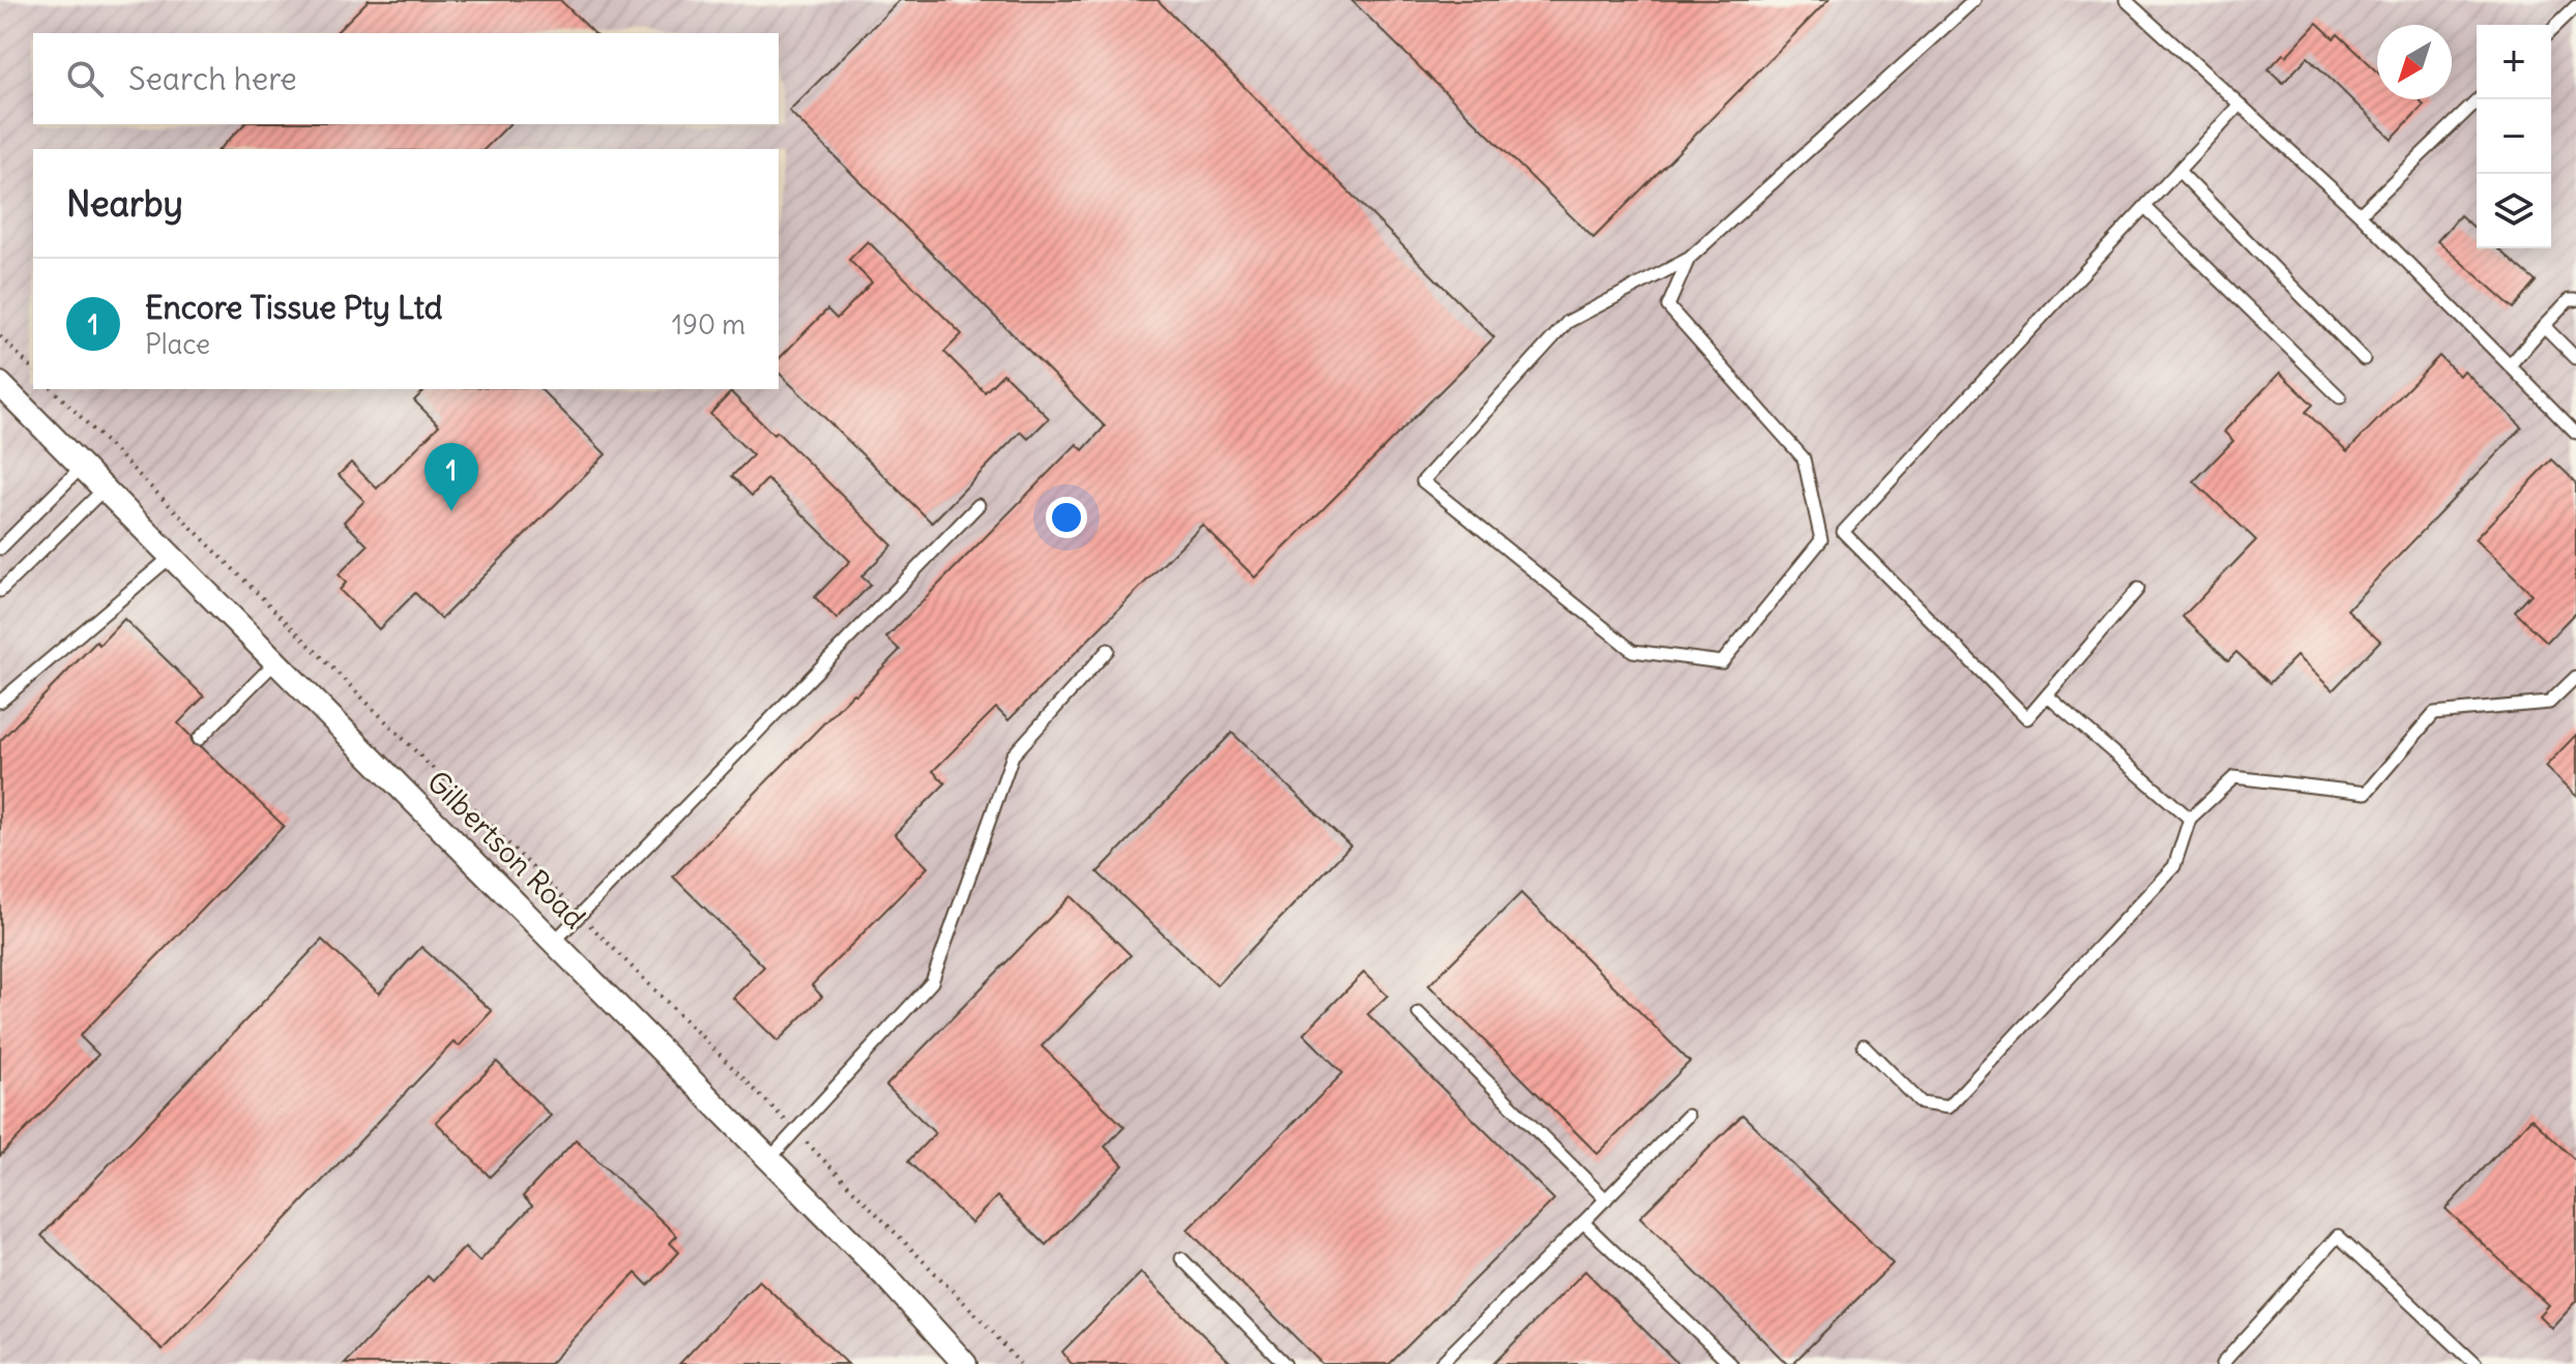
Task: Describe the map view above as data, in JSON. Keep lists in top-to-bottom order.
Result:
{
  "streets": {
    "street": ["Gilbertson Road"]
  },
  "north": "bottom left",
  "page": {
    "map_buttons": ["+", "−"],
    "search": "Search here",
    "heading": "Nearby",
    "list": [
      {
        "mark": "1",
        "name": "Encore Tissue Pty Ltd",
        "note": "Place",
        "value": "190 m"
      }
    ],
    "pins": "1"
  }
}
